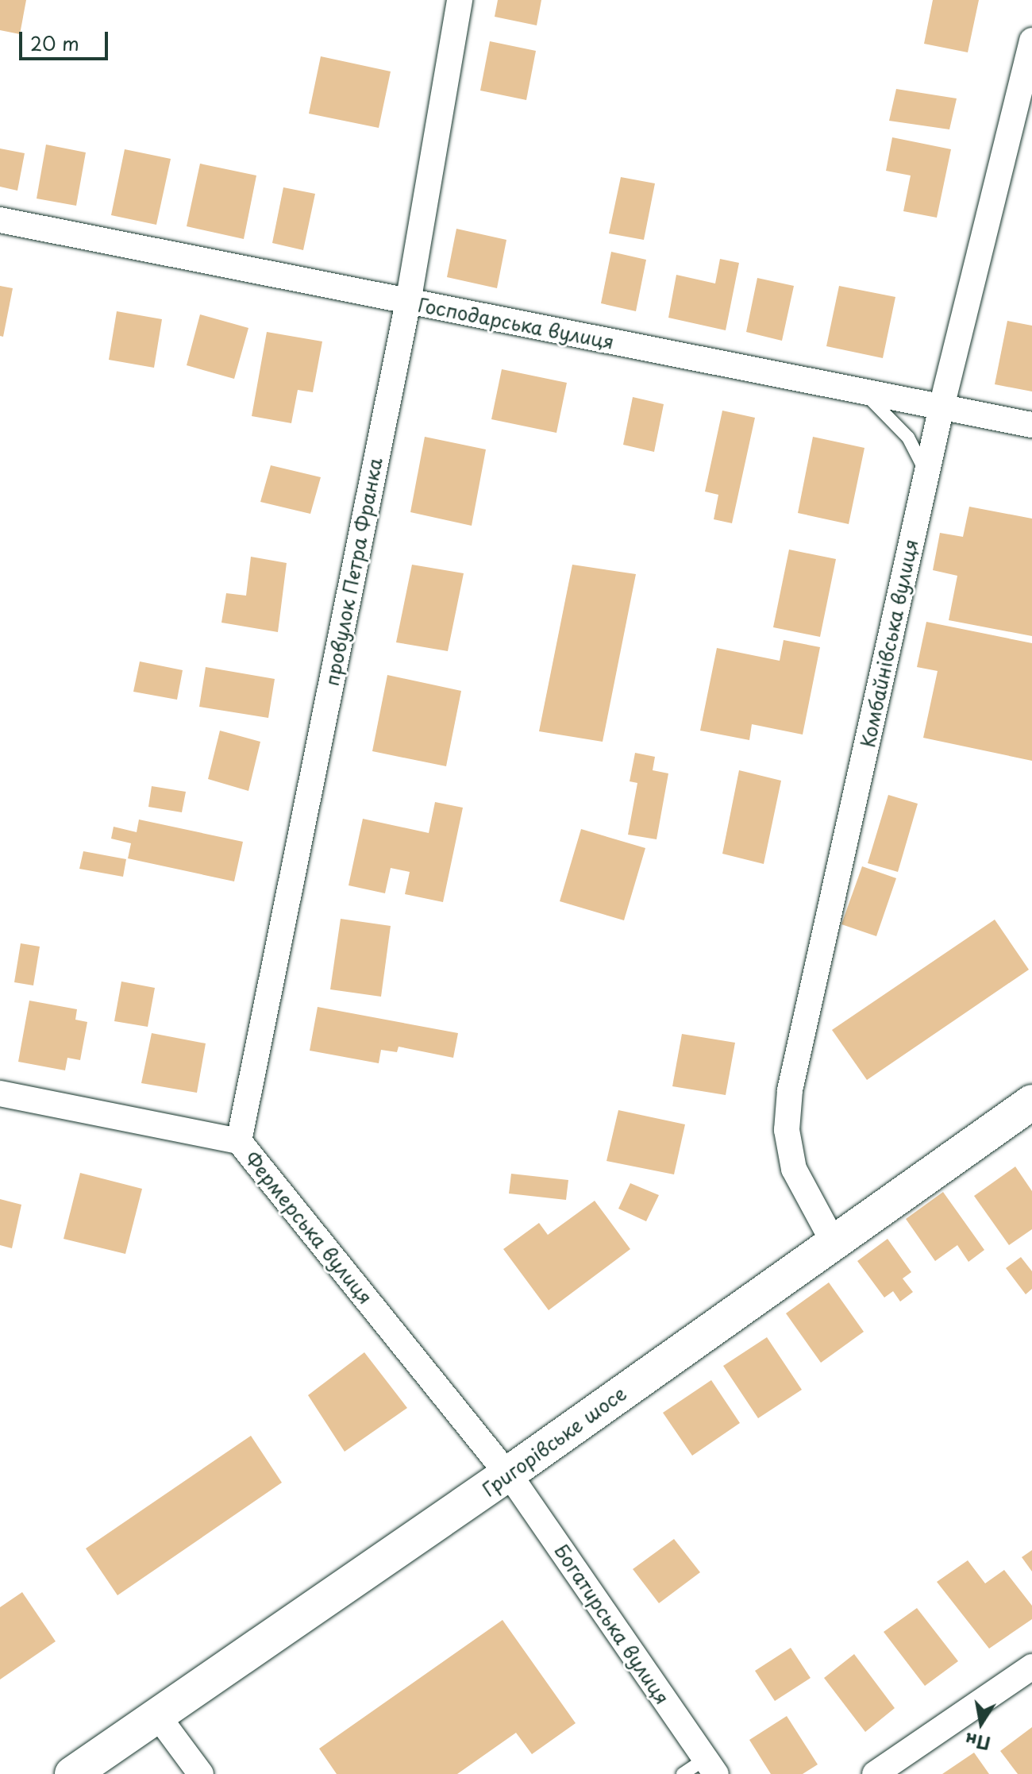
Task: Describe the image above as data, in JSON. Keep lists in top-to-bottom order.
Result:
{
  "streets": {
    "street": [
      "Господарська вулиця",
      "провулок Петра Франка",
      "Комбайнівська вулиця",
      "Фермерська вулиця",
      "Григорівське шосе",
      "Богатирська вулиця"
    ]
  },
  "crossings": [
    ["Господарська вулиця", "провулок Петра Франка"],
    ["Господарська вулиця", "Комбайнівська вулиця"],
    ["провулок Петра Франка", "Фермерська вулиця"],
    ["Комбайнівська вулиця", "Григорівське шосе"],
    ["Фермерська вулиця", "Григорівське шосе"],
    ["Фермерська вулиця", "Богатирська вулиця"],
    ["Григорівське шосе", "Богатирська вулиця"]
  ],
  "scale_bar": "20 m",
  "north": "bottom"
}
